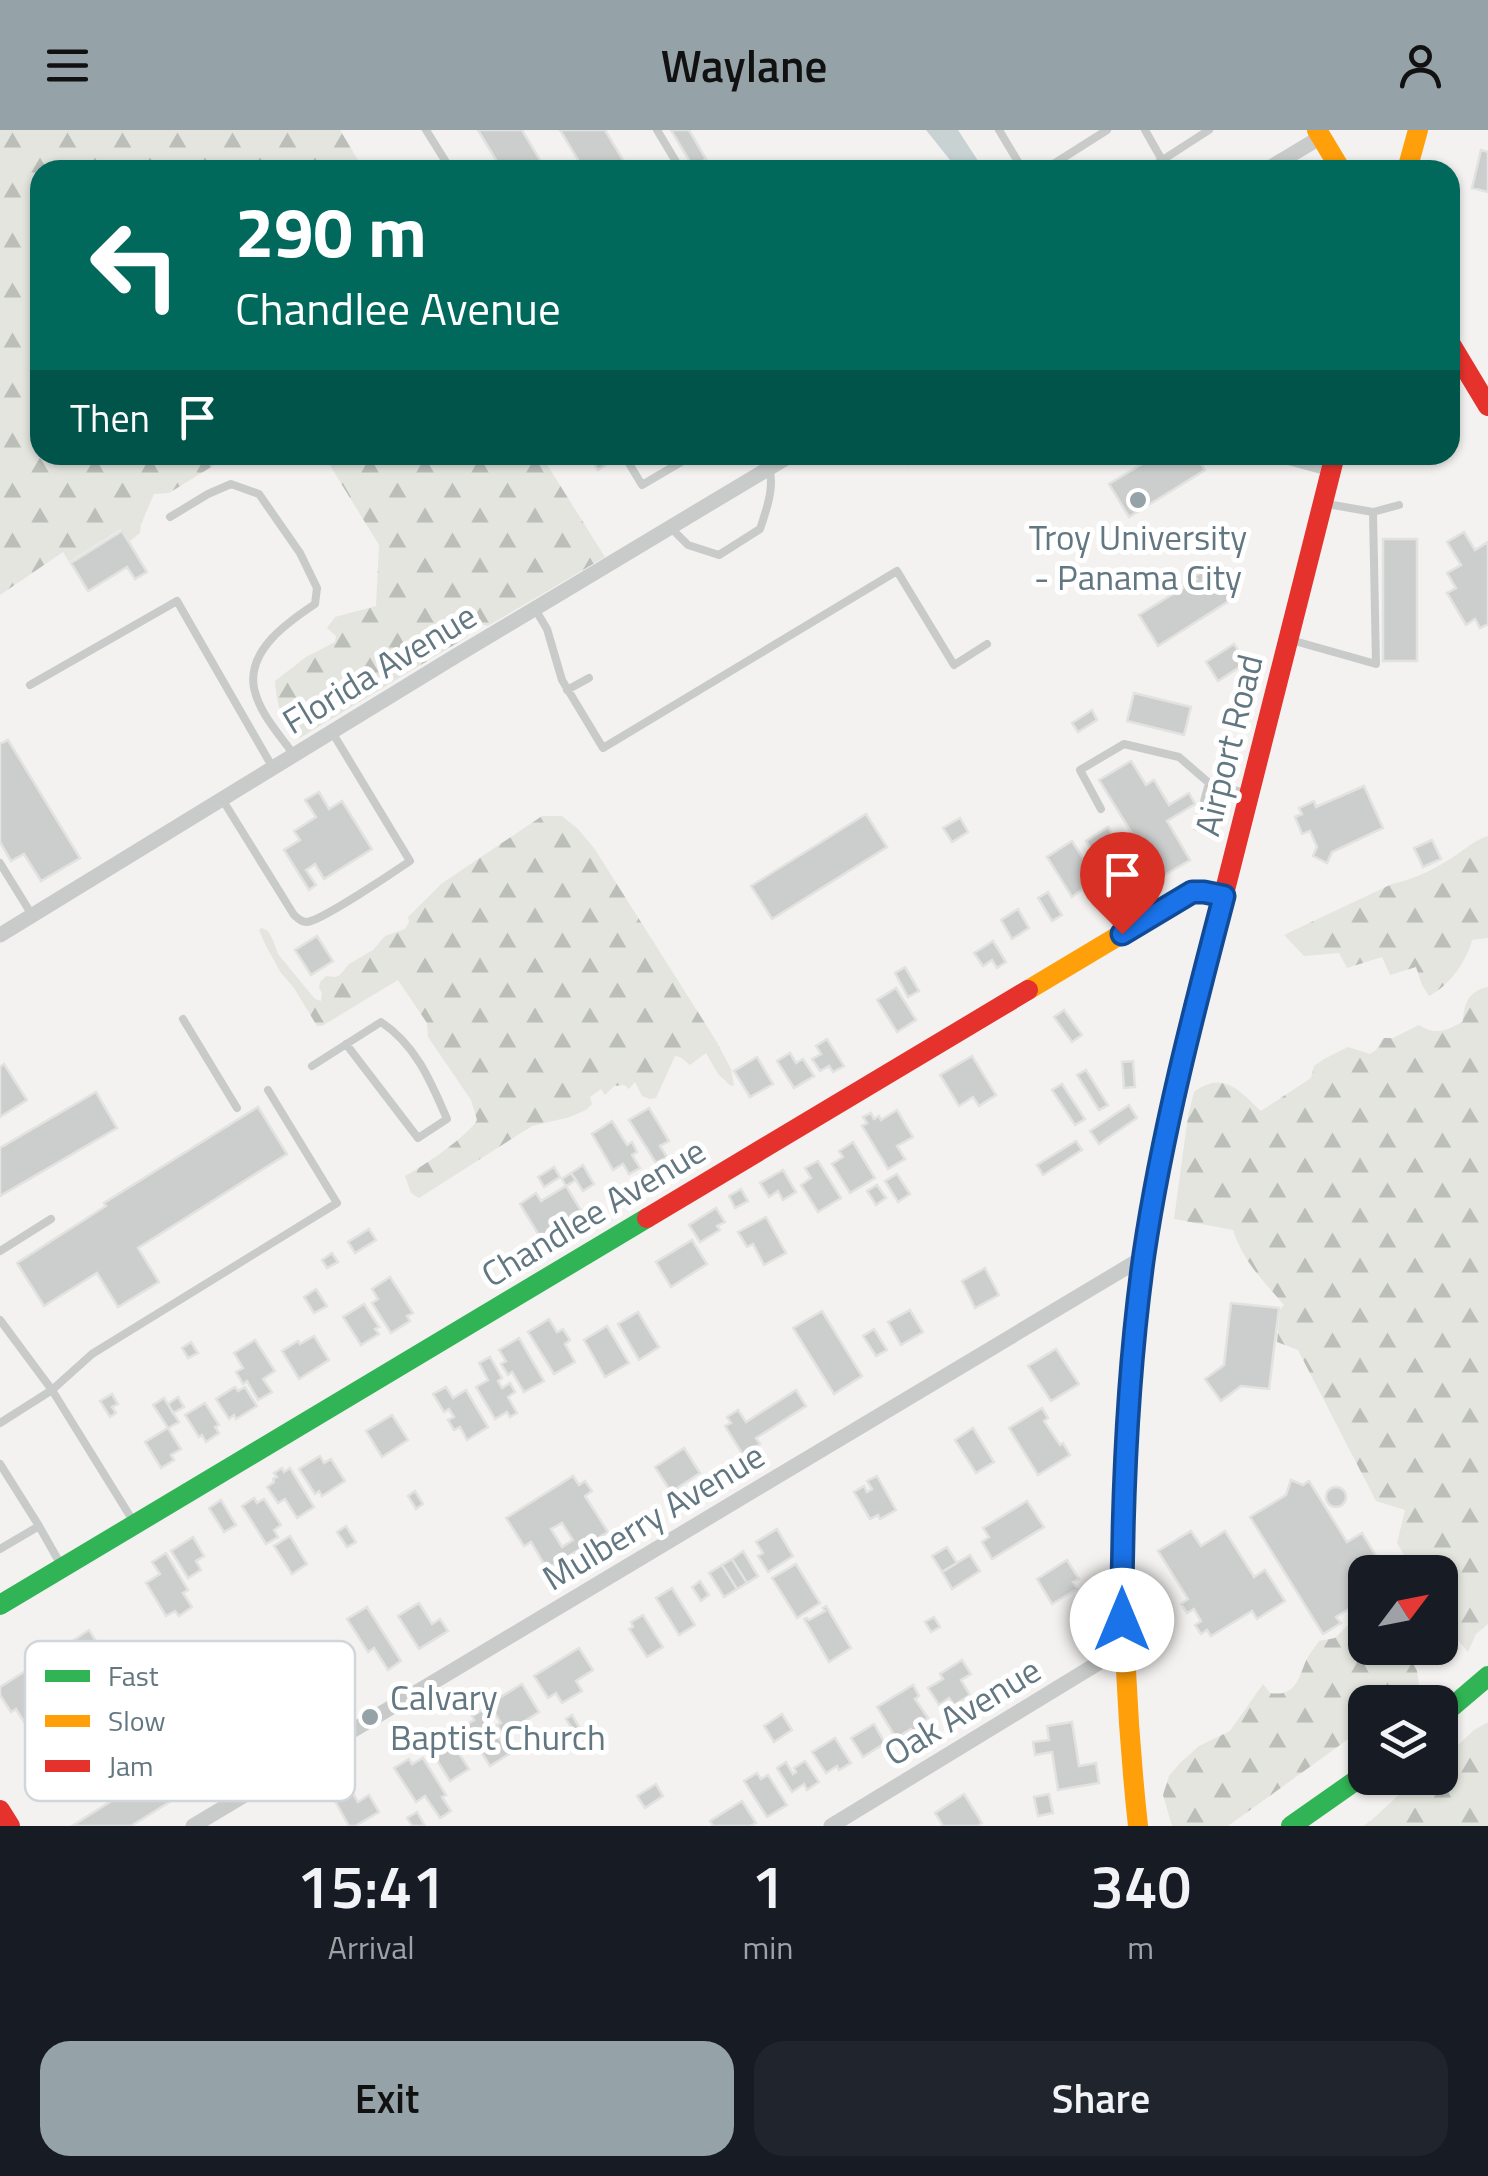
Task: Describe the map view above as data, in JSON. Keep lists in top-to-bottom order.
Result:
{
  "streets": {
    "main road": ["Airport Road", "Chandlee Avenue"],
    "street": ["Florida Avenue", "Mulberry Avenue", "Oak Avenue"]
  },
  "crossings": [
    ["Airport Road", "Chandlee Avenue"],
    ["Airport Road", "Mulberry Avenue"],
    ["Airport Road", "Oak Avenue"]
  ],
  "places": ["Troy University - Panama City", "Calvary Baptist Church"],
  "legend": ["Fast", "Slow", "Jam"],
  "north": "top right",
  "page": {
    "header": "Waylane",
    "turn": ["290 m", "Chandlee Avenue"],
    "then": "Then",
    "eta": [
      "15:41",
      "Arrival",
      "1",
      "min",
      "340",
      "m"
    ],
    "buttons": ["Exit", "Share"]
  }
}
